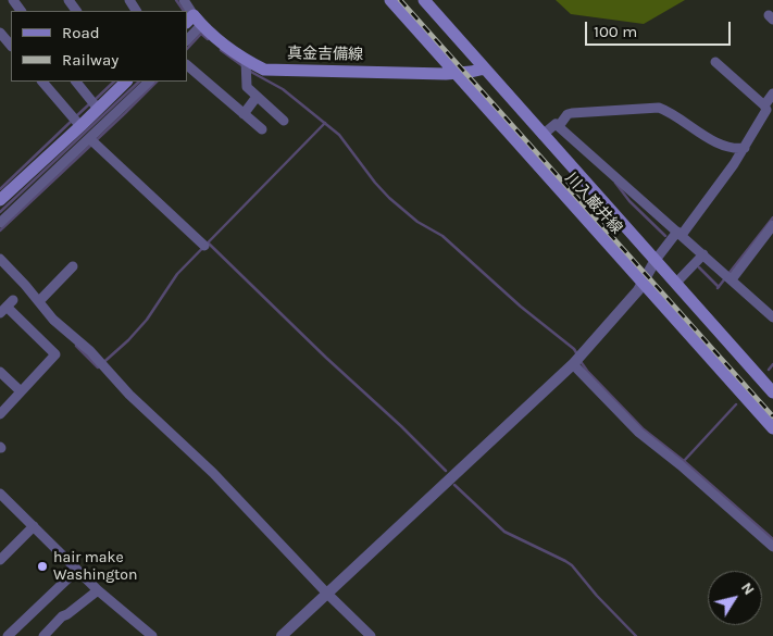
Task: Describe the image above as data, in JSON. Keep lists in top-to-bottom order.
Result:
{
  "streets": {
    "main road": ["真金吉備線", "川入巌井線"]
  },
  "crossings": [
    ["真金吉備線", "川入巌井線"]
  ],
  "places": ["hair make Washington"],
  "legend": ["Road", "Railway"],
  "scale_bar": "100 m",
  "north": "top right"
}
